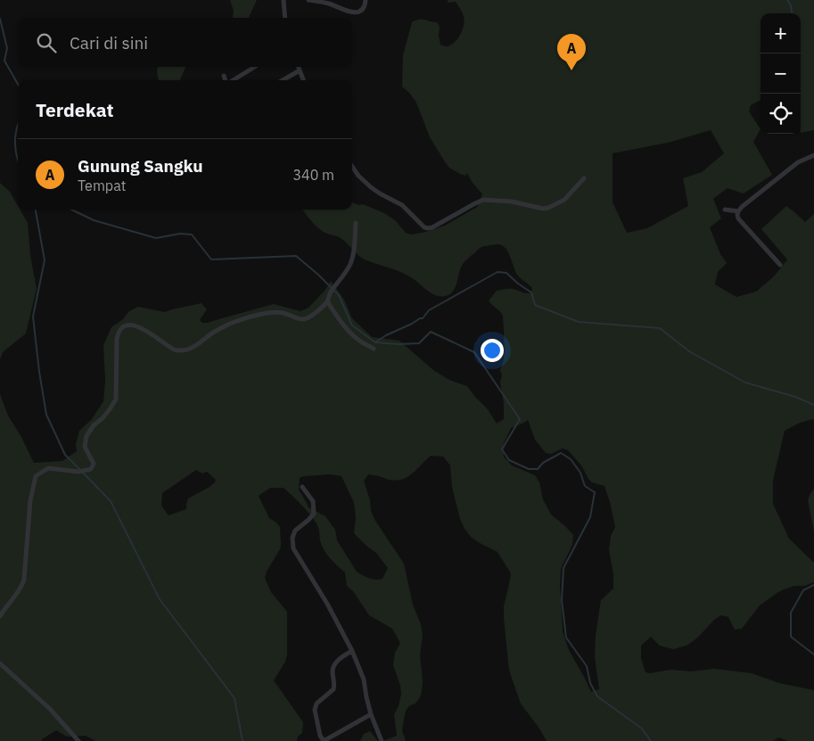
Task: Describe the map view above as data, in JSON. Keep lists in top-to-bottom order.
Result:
{
  "page": {
    "map_buttons": ["+", "−"],
    "search": "Cari di sini",
    "pins": "A",
    "heading": "Terdekat",
    "list": [
      {
        "mark": "A",
        "name": "Gunung Sangku",
        "note": "Tempat",
        "value": "340 m"
      }
    ]
  }
}
